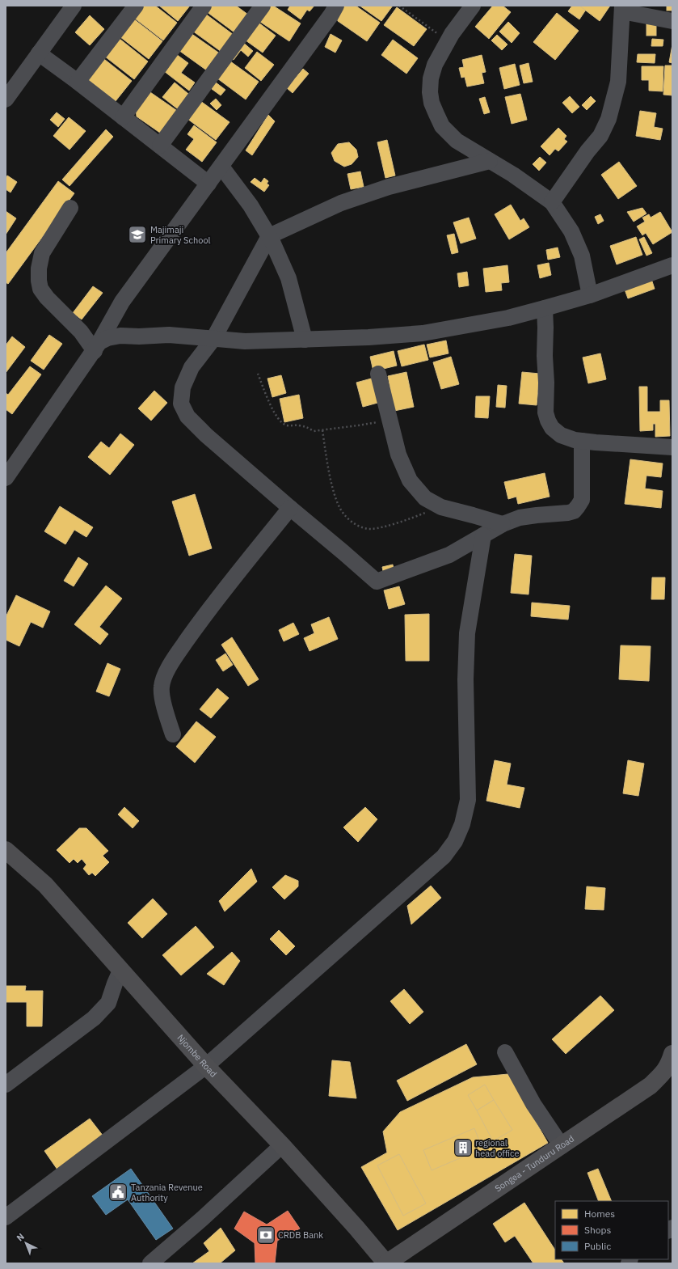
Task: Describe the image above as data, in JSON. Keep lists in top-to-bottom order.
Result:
{
  "streets": {
    "highway": ["Njombe Road", "Songea - Tunduru Road"]
  },
  "crossings": [
    ["Njombe Road", "Songea - Tunduru Road"]
  ],
  "places": {
    "school or university": ["Majimaji Primary School"],
    "building": ["regional head office"],
    "public building": ["Tanzania Revenue Authority"],
    "bank": ["CRDB Bank"]
  },
  "legend": ["Homes", "Shops", "Public"],
  "north": "top left"
}
